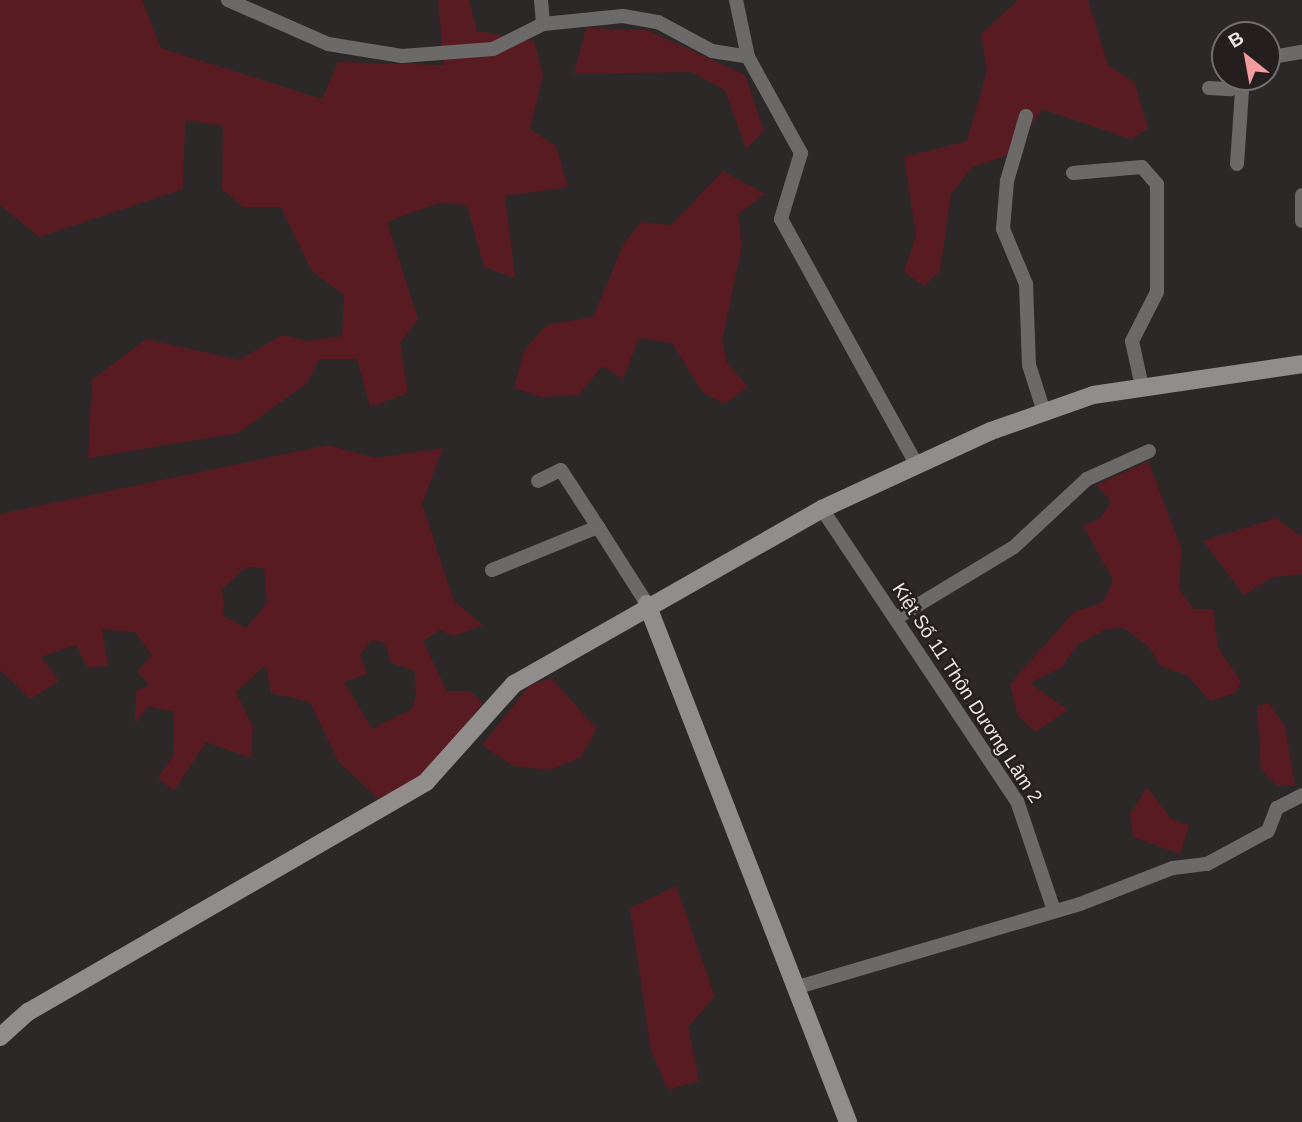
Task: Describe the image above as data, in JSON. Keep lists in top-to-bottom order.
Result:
{
  "streets": {
    "street": ["Kiệt Số 11 Thôn Dương Lâm 2"]
  },
  "north": "top left"
}
